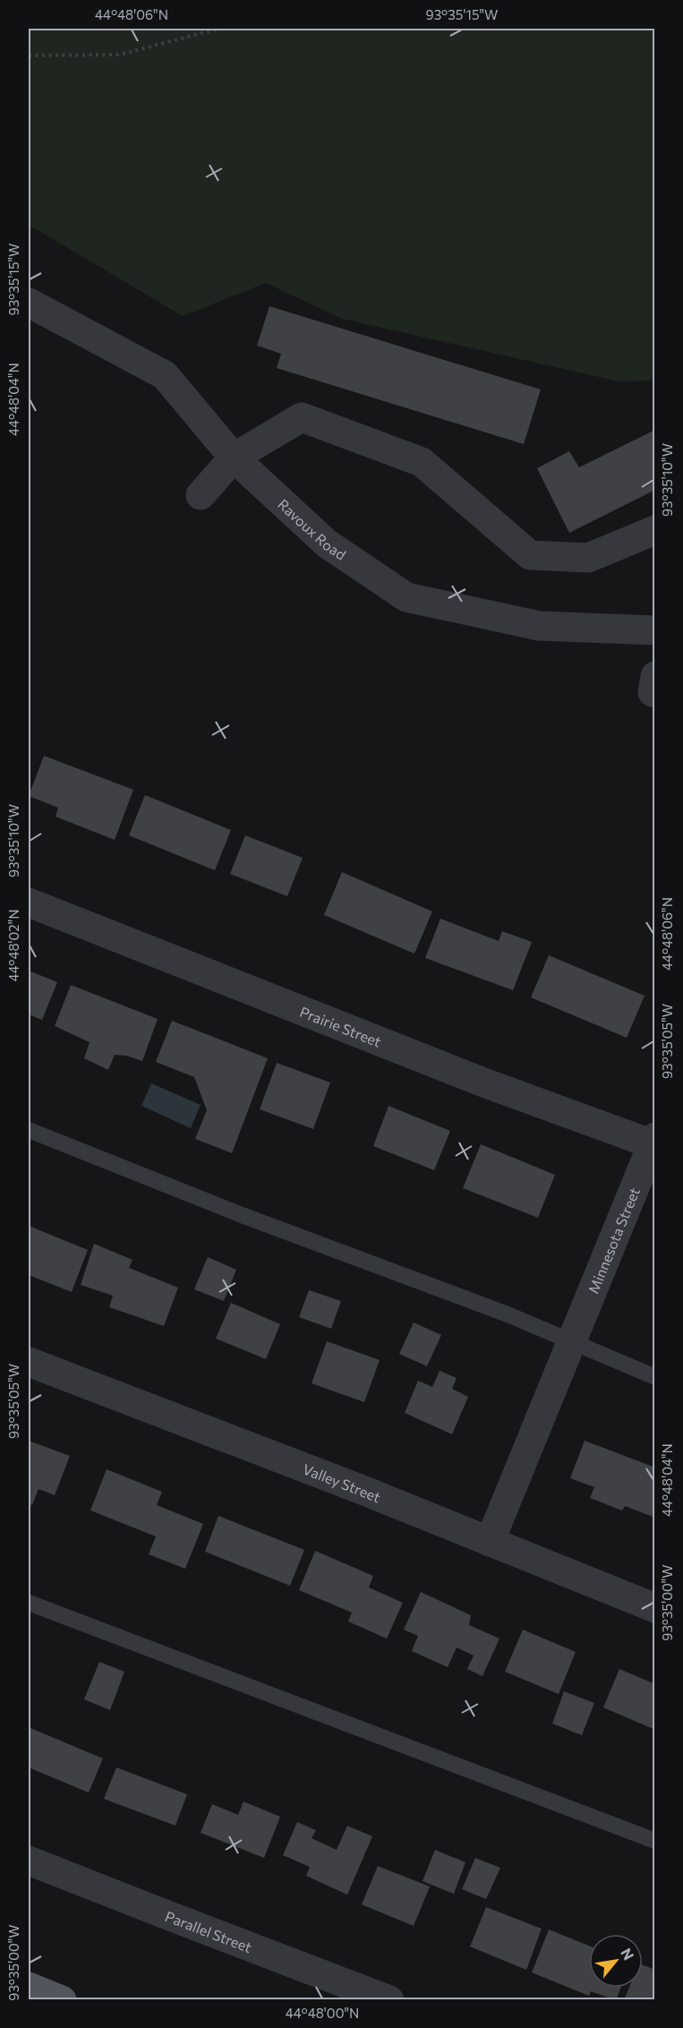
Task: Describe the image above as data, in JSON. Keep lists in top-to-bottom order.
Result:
{
  "streets": {
    "street": [
      "Ravoux Road",
      "Prairie Street",
      "Minnesota Street",
      "Valley Street",
      "Parallel Street"
    ]
  },
  "crossings": [
    ["Prairie Street", "Minnesota Street"],
    ["Minnesota Street", "Valley Street"]
  ],
  "north": "top right",
  "coordinates": [
    "44°48'06\"N",
    "93°35'15\"W",
    "44°48'04\"N",
    "93°35'10\"W",
    "44°48'02\"N",
    "93°35'05\"W",
    "93°35'00\"W",
    "44°48'00\"N"
  ]
}
